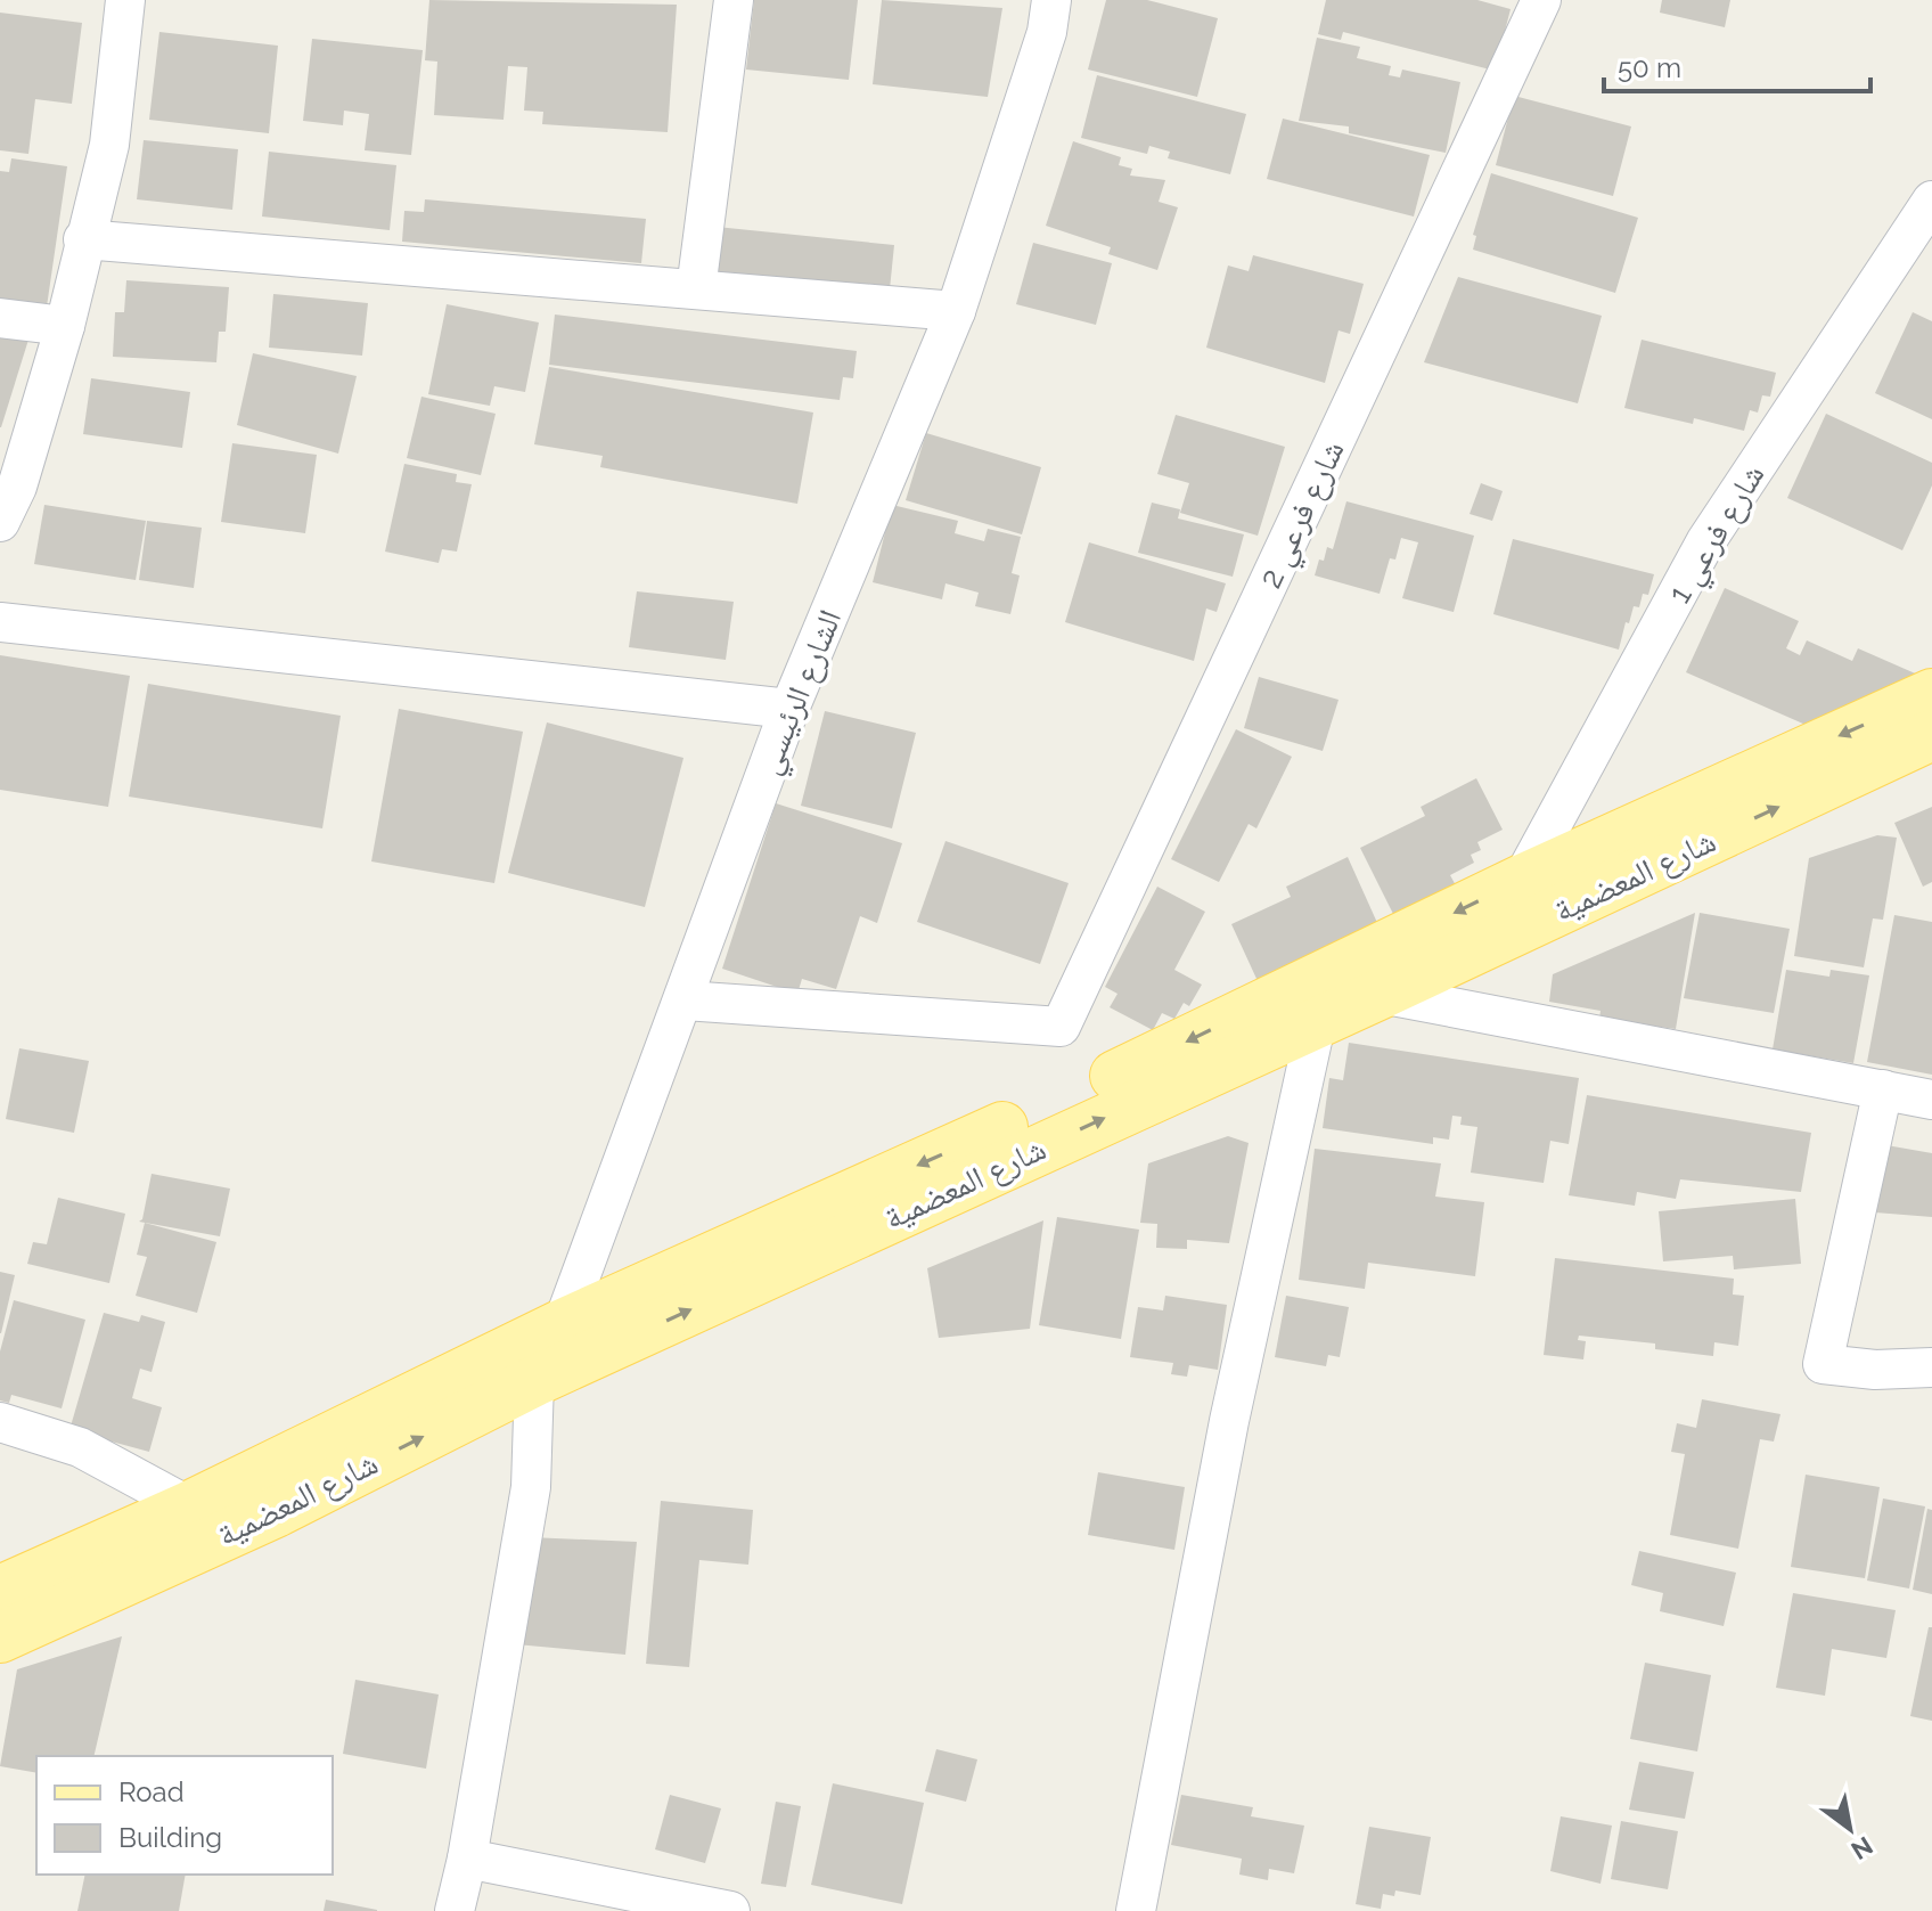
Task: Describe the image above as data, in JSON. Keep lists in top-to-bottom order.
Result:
{
  "streets": {
    "main road": ["شارع المعضمية"],
    "street": ["شارع فرعي 2", "شارع فرعي 1", "الشارع الرئيسي"]
  },
  "crossings": [
    ["شارع فرعي 2", "الشارع الرئيسي"],
    ["شارع فرعي 1", "شارع المعضمية"],
    ["الشارع الرئيسي", "شارع المعضمية"]
  ],
  "legend": ["Road", "Building"],
  "scale_bar": "50 m",
  "north": "bottom right"
}
